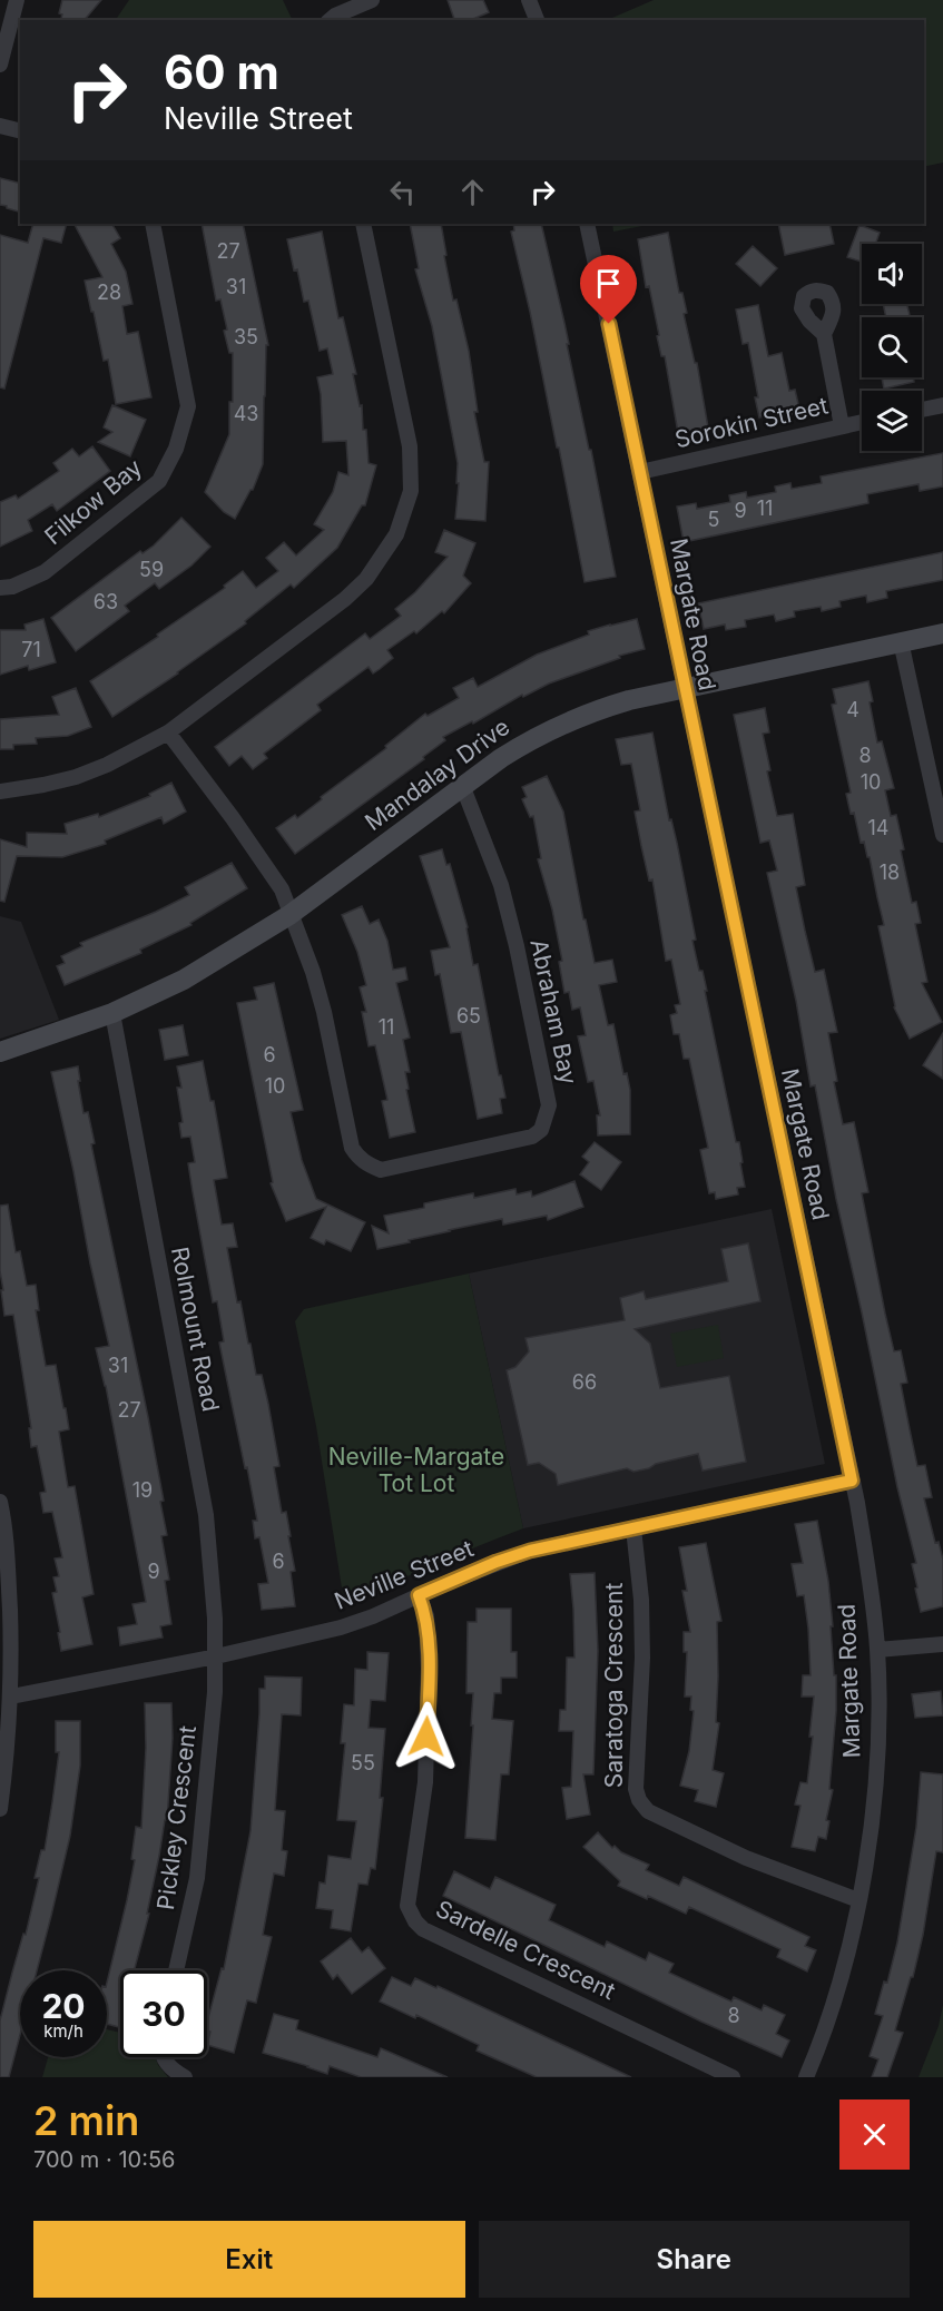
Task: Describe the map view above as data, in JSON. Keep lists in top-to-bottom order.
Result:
{
  "streets": {
    "street": [
      "Sorokin Street",
      "Filkow Bay",
      "Margate Road",
      "Mandalay Drive",
      "Abraham Bay",
      "Rolmount Road",
      "Neville Street",
      "Saratoga Crescent",
      "Pickley Crescent",
      "Sardelle Crescent"
    ]
  },
  "crossings": [
    ["Sorokin Street", "Margate Road"],
    ["Margate Road", "Mandalay Drive"],
    ["Margate Road", "Neville Street"],
    ["Margate Road", "Saratoga Crescent"],
    ["Mandalay Drive", "Abraham Bay"],
    ["Mandalay Drive", "Rolmount Road"],
    ["Rolmount Road", "Neville Street"],
    ["Rolmount Road", "Pickley Crescent"],
    ["Neville Street", "Saratoga Crescent"],
    ["Neville Street", "Pickley Crescent"],
    ["Neville Street", "Sardelle Crescent"]
  ],
  "parks": ["Neville-Margate Tot Lot"],
  "house_numbers": [
    "27",
    "31",
    "28",
    "35",
    "43",
    "11",
    "9",
    "5",
    "59",
    "63",
    "71",
    "4",
    "8",
    "10",
    "14",
    "18",
    "65",
    "11",
    "6",
    "10",
    "31",
    "66",
    "27",
    "19",
    "6",
    "9",
    "55",
    "8"
  ],
  "page": {
    "turn": ["60 m", "Neville Street"],
    "speed": "20 km/h",
    "limit": "30",
    "heading": ["2 min", "700 m · 10:56"],
    "buttons": ["Exit", "Share"]
  }
}
